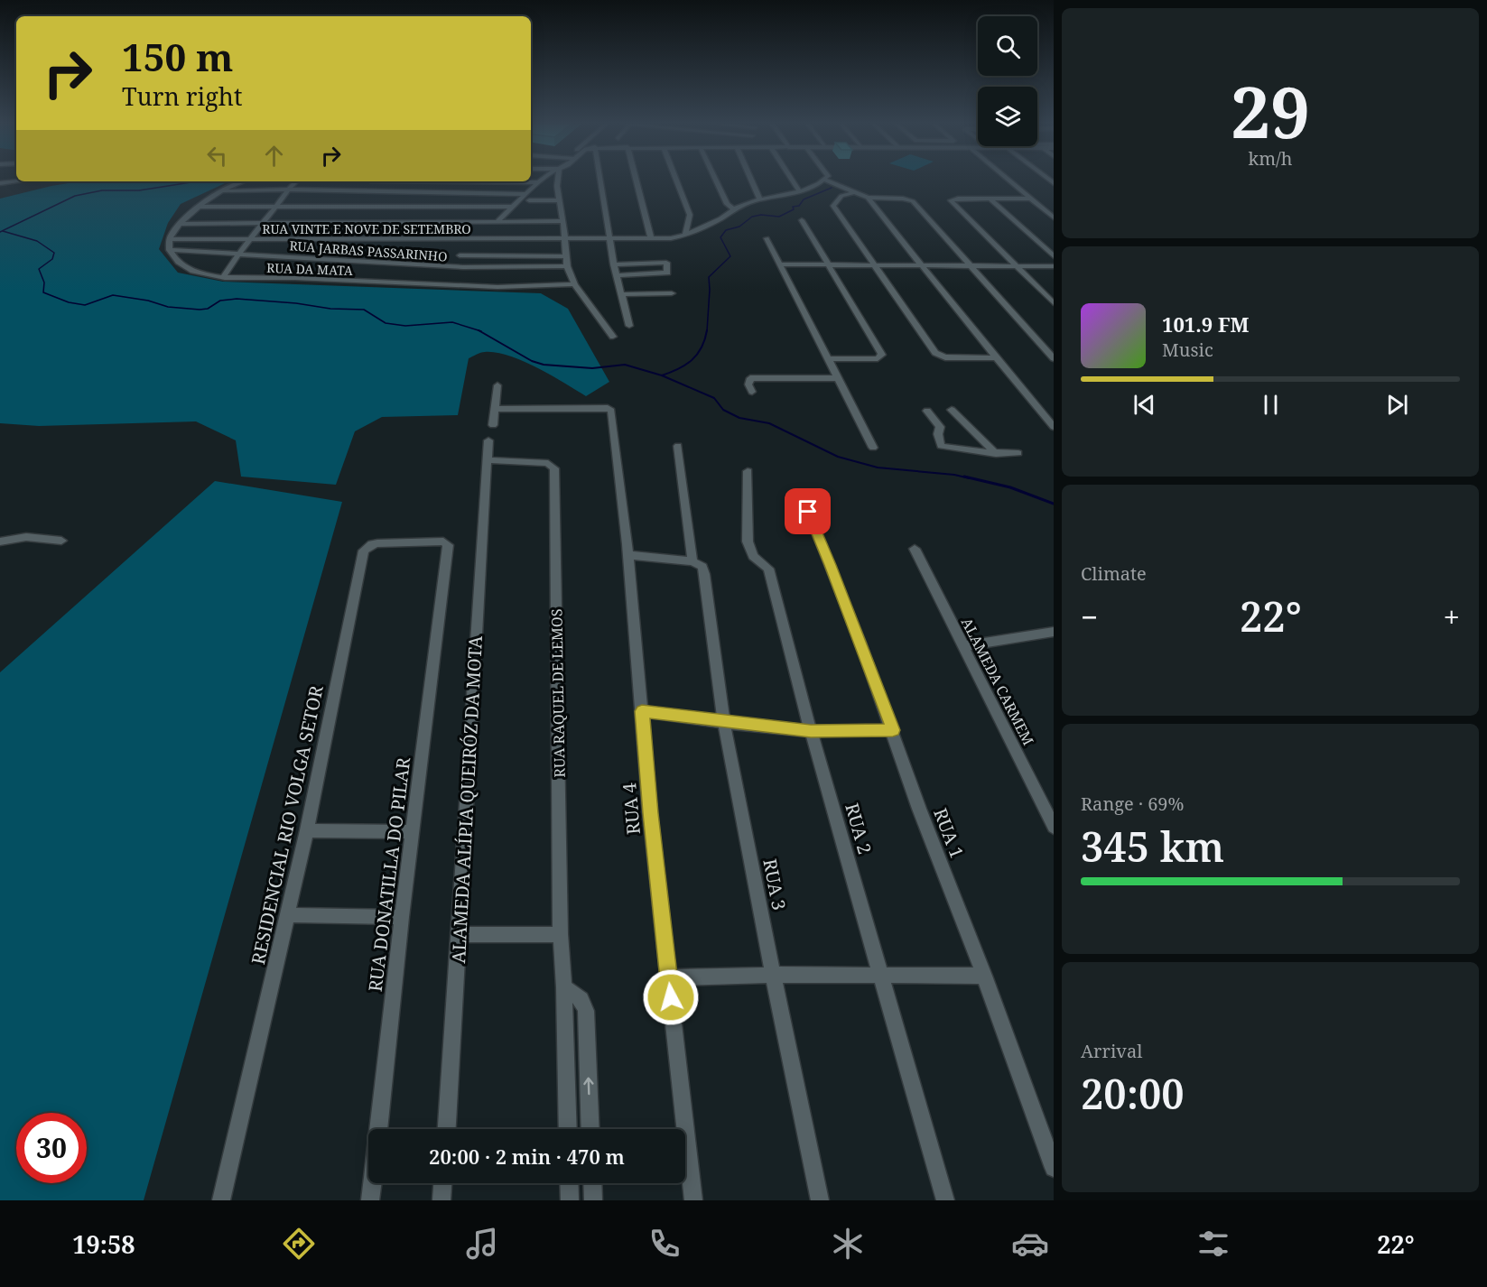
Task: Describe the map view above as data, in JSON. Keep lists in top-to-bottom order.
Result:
{
  "streets": {
    "street": [
      "RUA VINTE E NOVE DE SETEMBRO",
      "RUA JARBAS PASSARINHO",
      "RUA DA MATA",
      "ALAMEDA CARMEM",
      "RUA RAQUEL DE LEMOS",
      "ALAMEDA ALÍPIA QUEIRÓZ DA MOTA",
      "RUA 4",
      "RESIDENCIAL RIO VOLGA SETOR",
      "RUA 2",
      "RUA 1",
      "RUA DONATILLA DO PILAR",
      "RUA 3"
    ]
  },
  "crossings": [
    ["RUA JARBAS PASSARINHO", "RUA DA MATA"],
    ["RUA RAQUEL DE LEMOS", "ALAMEDA ALÍPIA QUEIRÓZ DA MOTA"],
    ["RESIDENCIAL RIO VOLGA SETOR", "RUA DONATILLA DO PILAR"]
  ],
  "page": {
    "tile": [
      ["29", "km/h"],
      "Climate",
      ["Range · 69%", "345 km"],
      ["Arrival", "20:00"]
    ],
    "turn": ["150 m", "Turn right"],
    "song": ["101.9 FM", "Music"],
    "heat": ["−", "22°", "+"],
    "limit": "30",
    "trip": "20:00 · 2 min · 470 m",
    "tabs": ["19:58", "22°"]
  }
}
